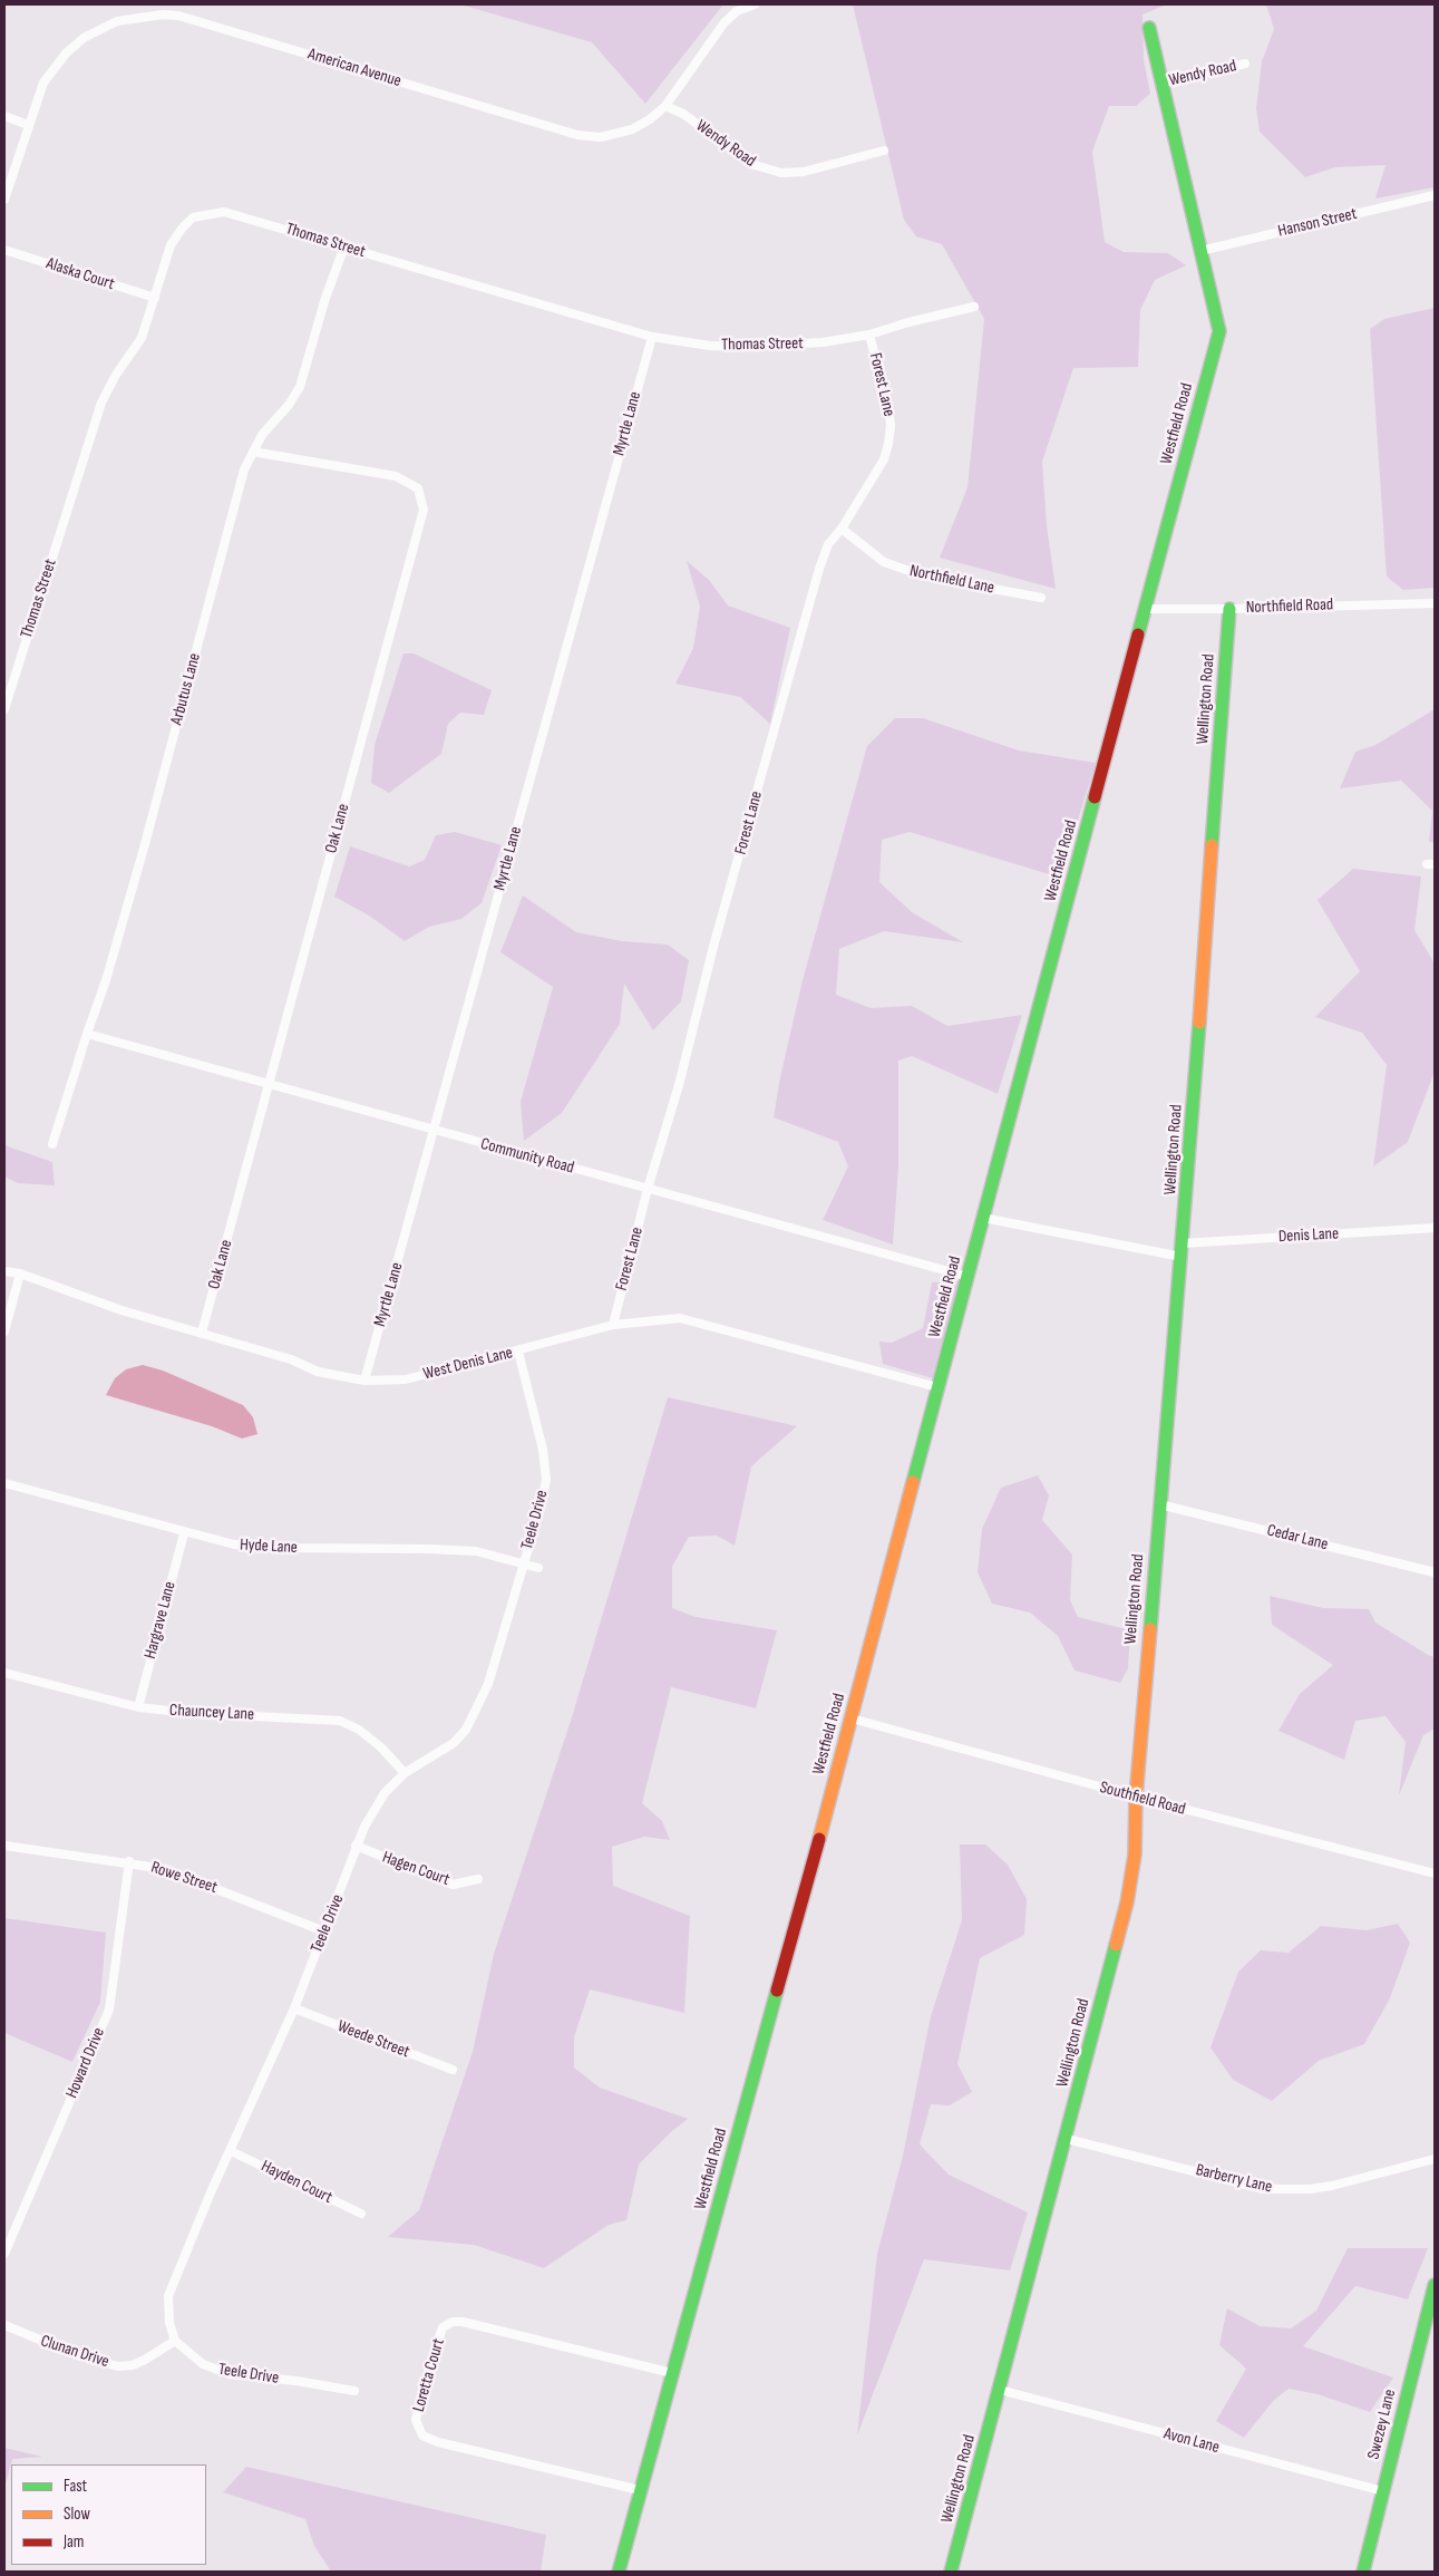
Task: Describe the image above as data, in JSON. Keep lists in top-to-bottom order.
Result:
{
  "streets": {
    "street": [
      "American Avenue",
      "Wendy Road",
      "Hanson Street",
      "Thomas Street",
      "Alaska Court",
      "Forest Lane",
      "Myrtle Lane",
      "Westfield Road",
      "Northfield Lane",
      "Northfield Road",
      "Arbutus Lane",
      "Wellington Road",
      "Oak Lane",
      "Community Road",
      "Denis Lane",
      "West Denis Lane",
      "Teele Drive",
      "Cedar Lane",
      "Hyde Lane",
      "Hargrave Lane",
      "Chauncey Lane",
      "Southfield Road",
      "Hagen Court",
      "Rowe Street",
      "Weede Street",
      "Howard Drive",
      "Barberry Lane",
      "Hayden Court",
      "Clunan Drive",
      "Loretta Court",
      "Swezey Lane",
      "Avon Lane"
    ]
  },
  "crossings": [
    ["American Avenue", "Wendy Road"],
    ["Wendy Road", "Westfield Road"],
    ["Hanson Street", "Westfield Road"],
    ["Thomas Street", "Alaska Court"],
    ["Thomas Street", "Forest Lane"],
    ["Thomas Street", "Myrtle Lane"],
    ["Thomas Street", "Arbutus Lane"],
    ["Forest Lane", "Northfield Lane"],
    ["Forest Lane", "Community Road"],
    ["Forest Lane", "West Denis Lane"],
    ["Myrtle Lane", "Community Road"],
    ["Myrtle Lane", "West Denis Lane"],
    ["Westfield Road", "Northfield Road"],
    ["Westfield Road", "Community Road"],
    ["Westfield Road", "Denis Lane"],
    ["Westfield Road", "West Denis Lane"],
    ["Westfield Road", "Southfield Road"],
    ["Westfield Road", "Loretta Court"],
    ["Northfield Road", "Wellington Road"],
    ["Arbutus Lane", "Oak Lane"],
    ["Arbutus Lane", "Community Road"],
    ["Wellington Road", "Denis Lane"],
    ["Wellington Road", "Cedar Lane"],
    ["Wellington Road", "Southfield Road"],
    ["Wellington Road", "Barberry Lane"],
    ["Wellington Road", "Avon Lane"],
    ["Oak Lane", "Community Road"],
    ["Oak Lane", "West Denis Lane"],
    ["West Denis Lane", "Teele Drive"],
    ["Teele Drive", "Hyde Lane"],
    ["Teele Drive", "Chauncey Lane"],
    ["Teele Drive", "Hagen Court"],
    ["Teele Drive", "Rowe Street"],
    ["Teele Drive", "Weede Street"],
    ["Teele Drive", "Hayden Court"],
    ["Teele Drive", "Clunan Drive"],
    ["Hyde Lane", "Hargrave Lane"],
    ["Hargrave Lane", "Chauncey Lane"],
    ["Rowe Street", "Howard Drive"],
    ["Swezey Lane", "Avon Lane"]
  ],
  "legend": ["Fast", "Slow", "Jam"]
}
